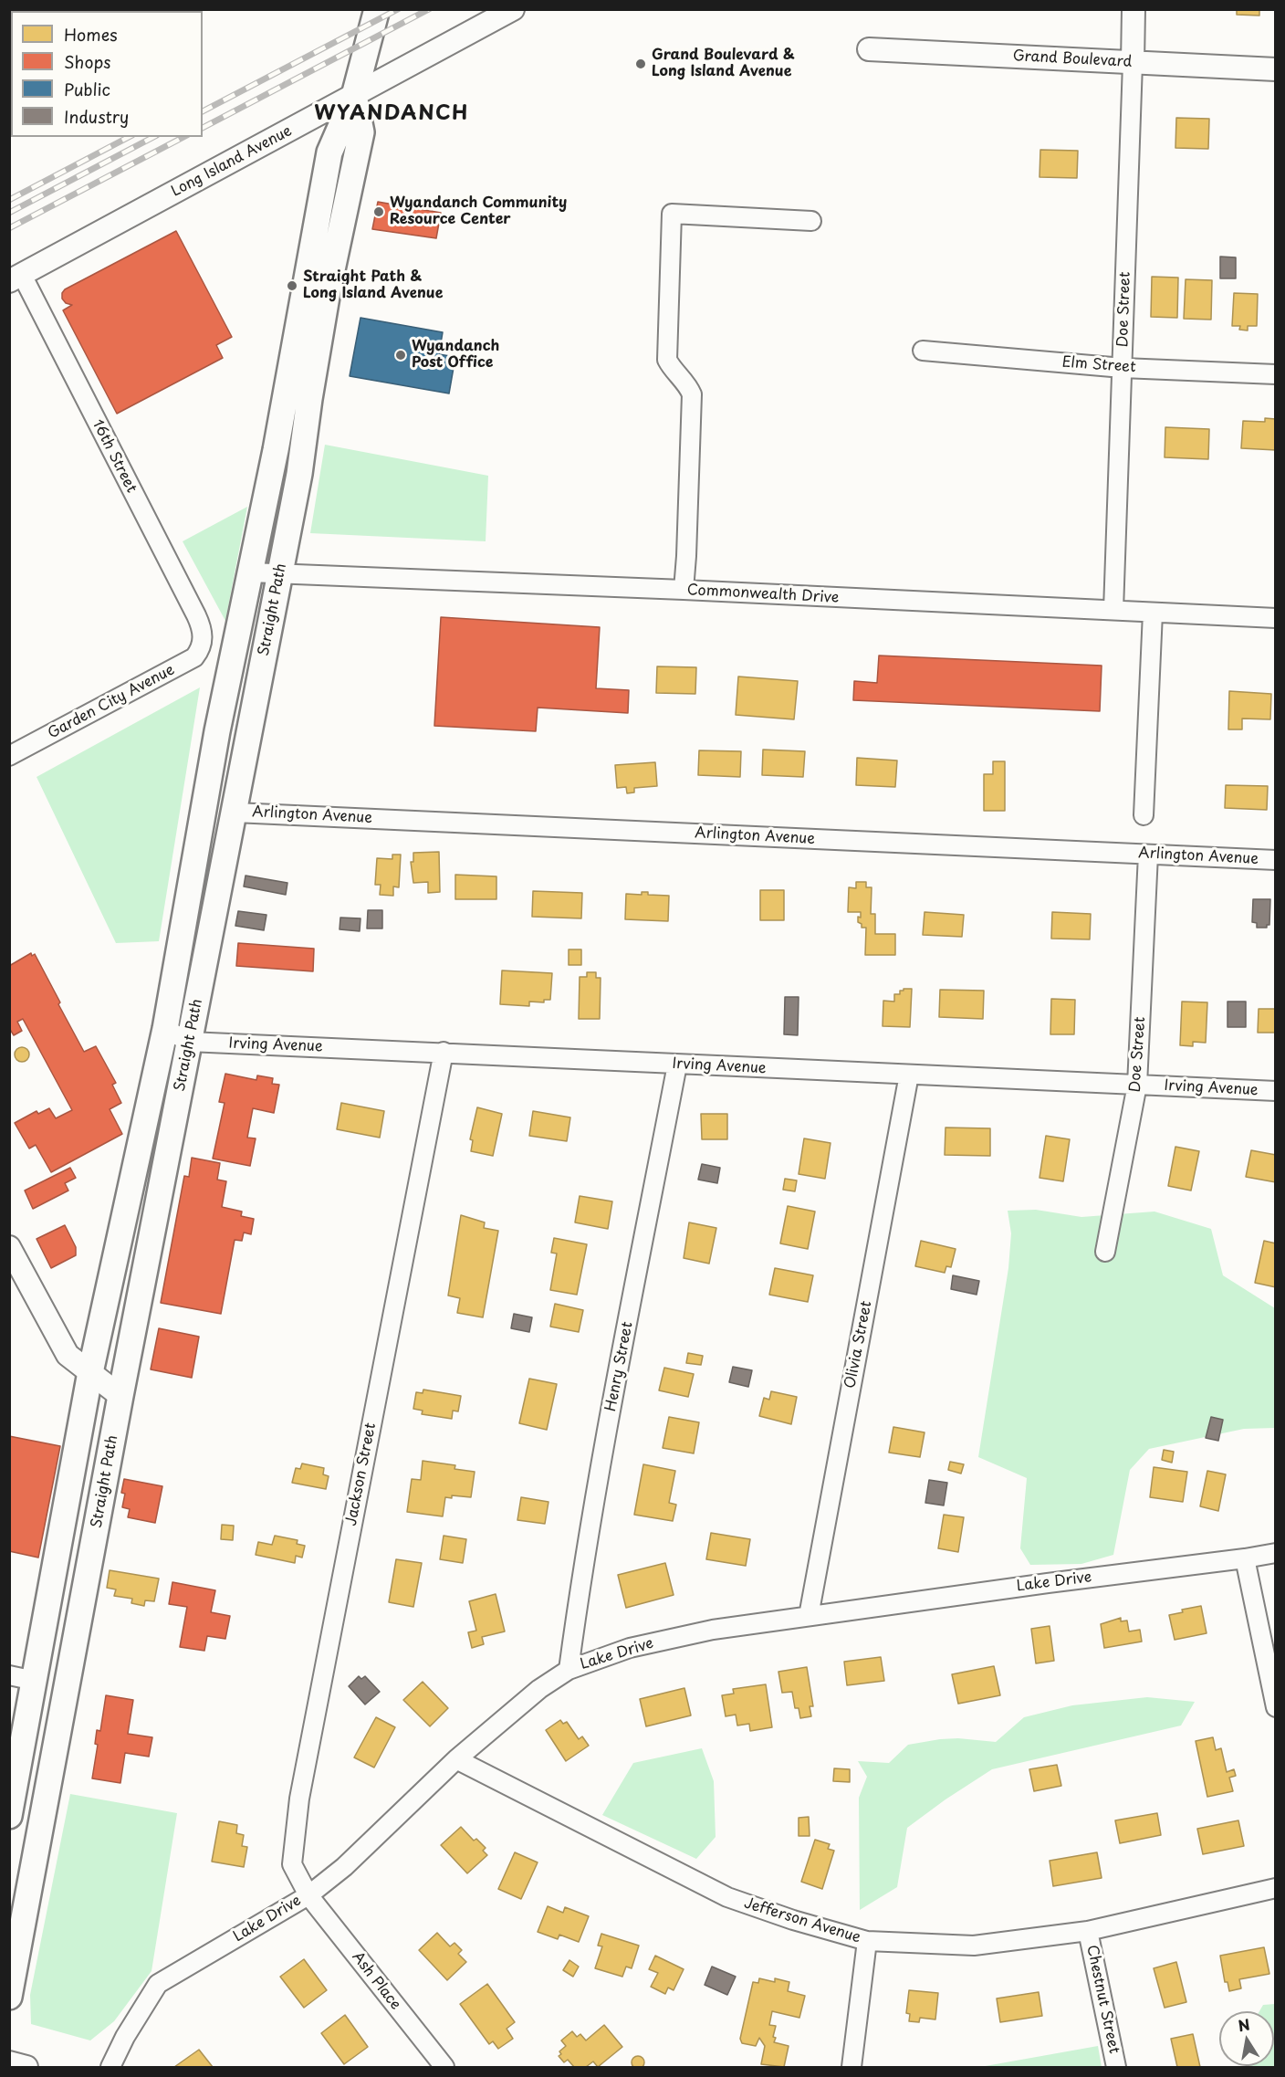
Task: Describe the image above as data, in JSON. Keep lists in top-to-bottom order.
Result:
{
  "streets": {
    "main road": ["Straight Path"],
    "street": [
      "Grand Boulevard",
      "Long Island Avenue",
      "Doe Street",
      "Elm Street",
      "16th Street",
      "Commonwealth Drive",
      "Garden City Avenue",
      "Arlington Avenue",
      "Irving Avenue",
      "Olivia Street",
      "Henry Street",
      "Jackson Street",
      "Lake Drive",
      "Jefferson Avenue",
      "Ash Place",
      "Chestnut Street"
    ]
  },
  "crossings": [
    ["Grand Boulevard", "Doe Street"],
    ["Long Island Avenue", "16th Street"],
    ["Long Island Avenue", "Straight Path"],
    ["Doe Street", "Elm Street"],
    ["Doe Street", "Commonwealth Drive"],
    ["Doe Street", "Arlington Avenue"],
    ["Doe Street", "Irving Avenue"],
    ["16th Street", "Garden City Avenue"],
    ["Commonwealth Drive", "Straight Path"],
    ["Straight Path", "Arlington Avenue"],
    ["Straight Path", "Irving Avenue"],
    ["Irving Avenue", "Olivia Street"],
    ["Irving Avenue", "Henry Street"],
    ["Irving Avenue", "Jackson Street"],
    ["Olivia Street", "Lake Drive"],
    ["Henry Street", "Lake Drive"],
    ["Jackson Street", "Lake Drive"],
    ["Jackson Street", "Ash Place"],
    ["Lake Drive", "Jefferson Avenue"],
    ["Lake Drive", "Ash Place"],
    ["Jefferson Avenue", "Chestnut Street"]
  ],
  "districts": ["WYANDANCH"],
  "places": [
    "Grand Boulevard & Long Island Avenue",
    "Wyandanch Community Resource Center",
    "Straight Path & Long Island Avenue",
    "Wyandanch Post Office"
  ],
  "legend": [
    "Homes",
    "Shops",
    "Public",
    "Industry"
  ],
  "north": "top"
}
